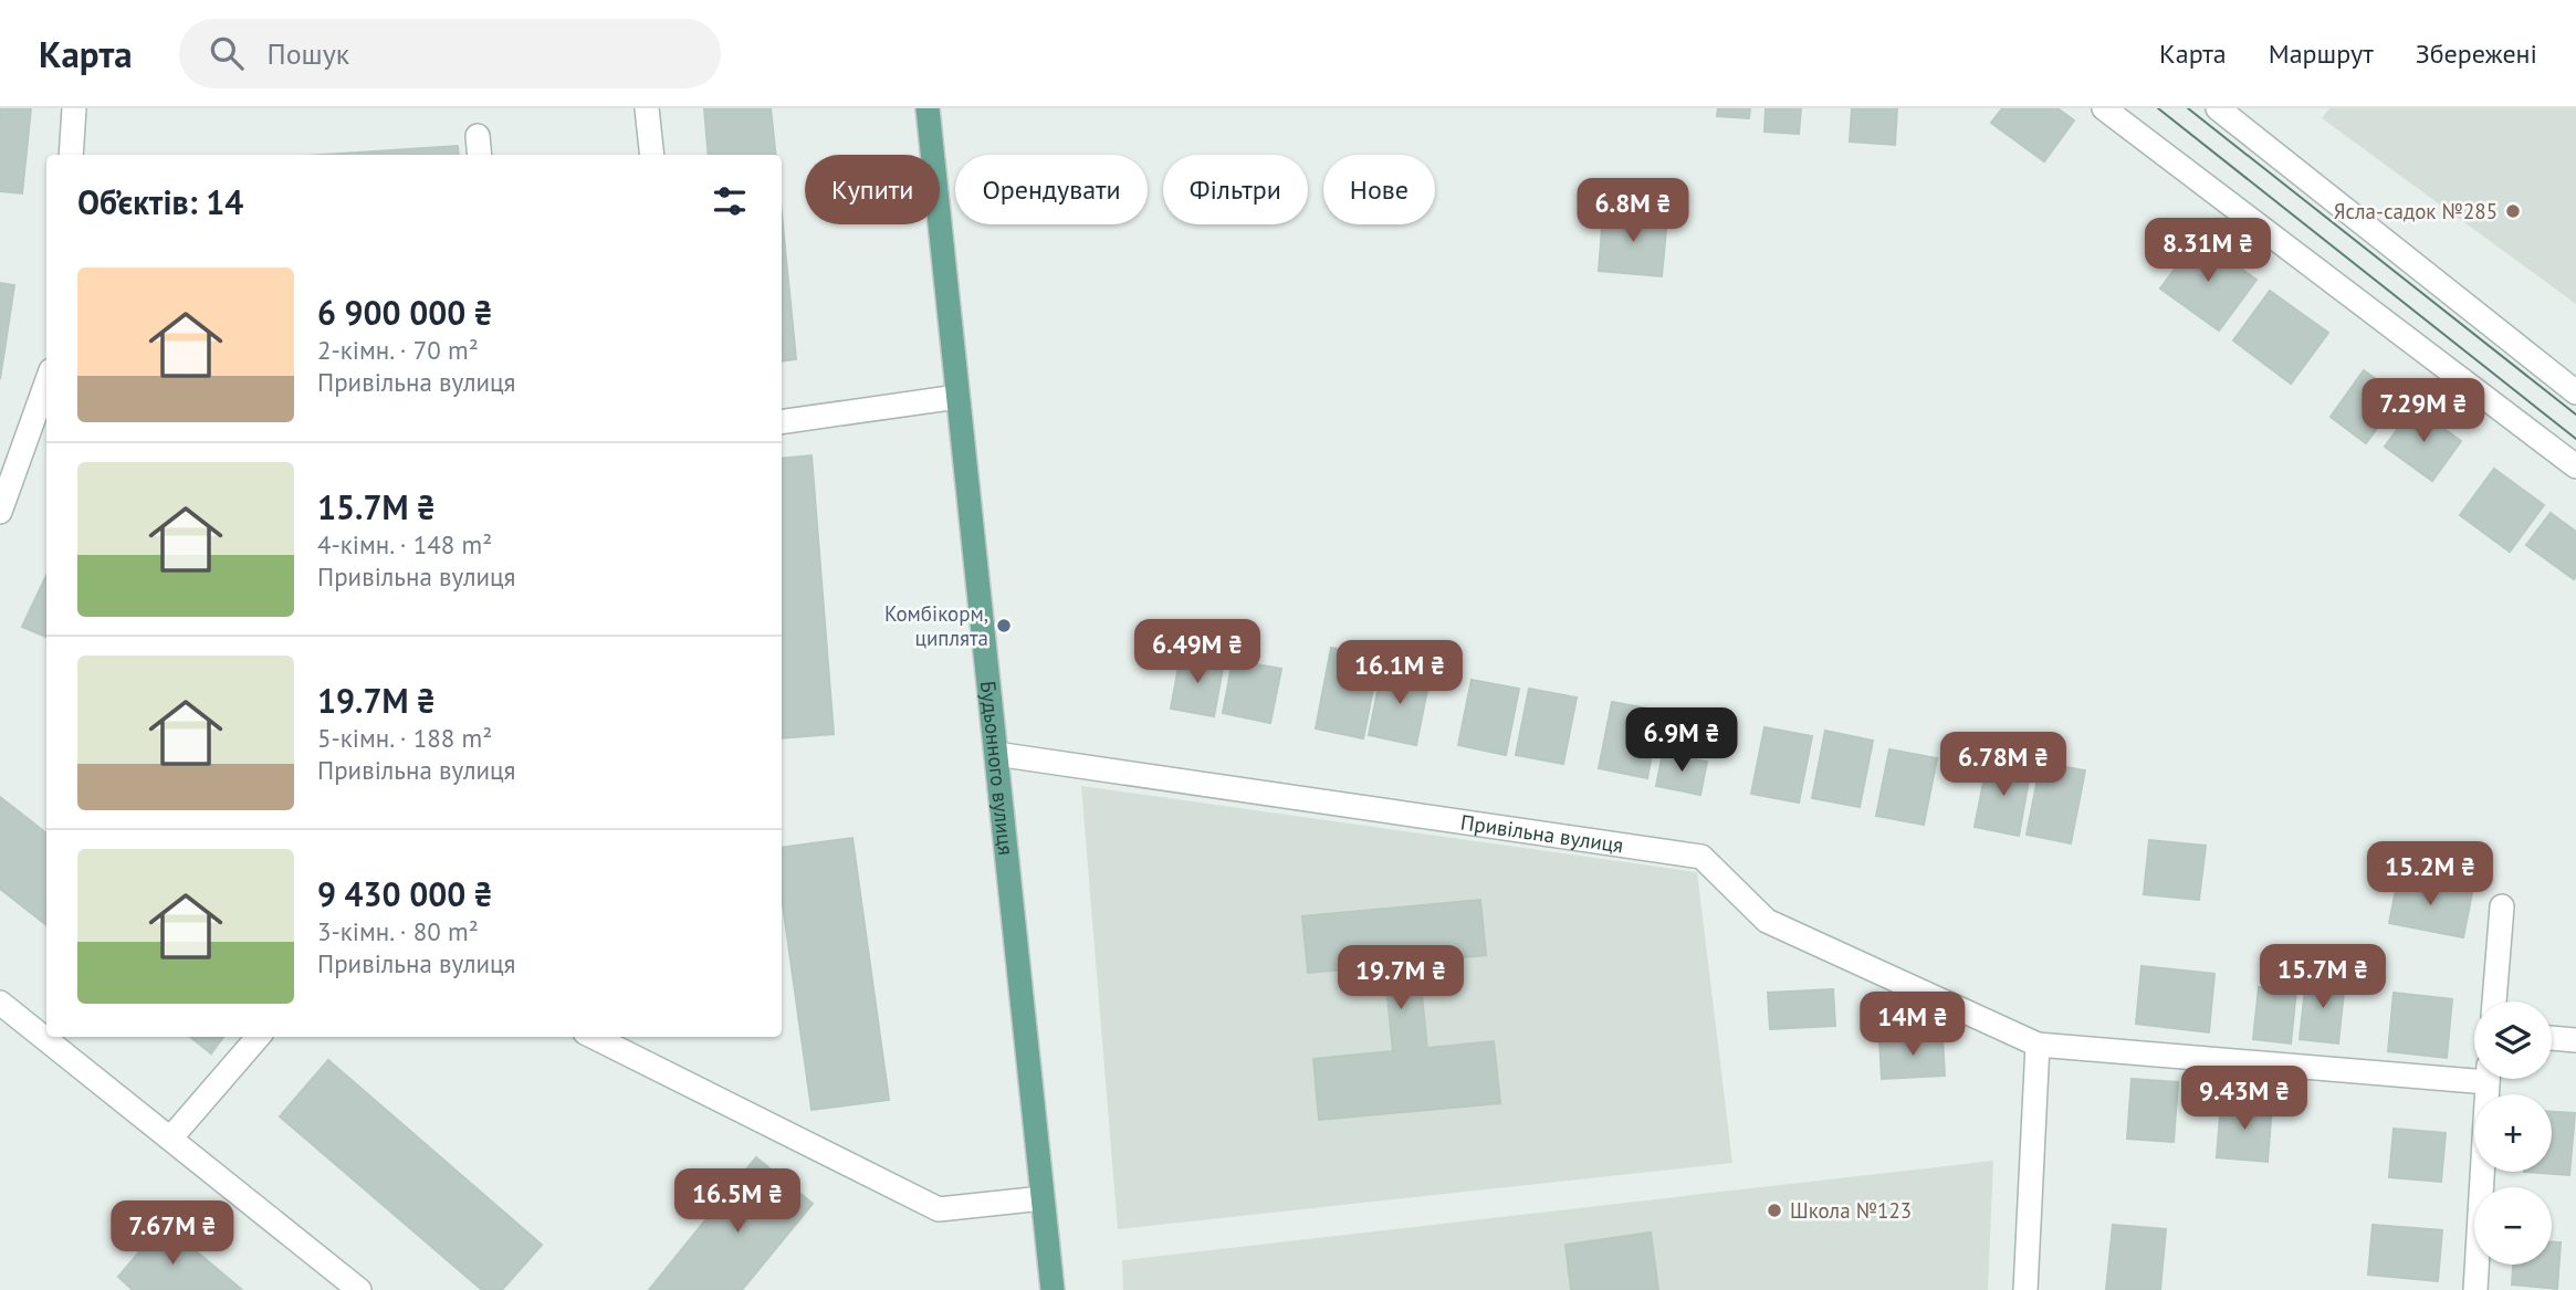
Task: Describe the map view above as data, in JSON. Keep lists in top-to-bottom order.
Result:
{
  "streets": {
    "main road": ["Будьонного вулиця"],
    "street": ["Привільна вулиця"]
  },
  "crossings": [
    ["Будьонного вулиця", "Привільна вулиця"]
  ],
  "places": ["Ясла-садок №285", "Комбікорм, циплята", "Школа №123"],
  "page": {
    "header": "Карта",
    "search": "Пошук",
    "nav": ["Карта", "Маршрут", "Збережені"],
    "chip": [
      "Купити",
      "Орендувати",
      "Фільтри",
      "Нове"
    ],
    "heading": "Об’єктів: 14",
    "price": [
      "6.8M ₴",
      "8.31M ₴",
      "7.29M ₴",
      "6.49M ₴",
      "16.1M ₴",
      "6.9M ₴",
      "6.78M ₴",
      "15.2M ₴",
      "15.7M ₴",
      "19.7M ₴",
      "14M ₴",
      "9.43M ₴",
      "16.5M ₴",
      "7.67M ₴"
    ],
    "list": [
      {
        "name": "6 900 000 ₴",
        "note": "2-кімн. · 70 m² · Привільна вулиця"
      },
      {
        "name": "15.7M ₴",
        "note": "4-кімн. · 148 m² · Привільна вулиця"
      },
      {
        "name": "19.7M ₴",
        "note": "5-кімн. · 188 m² · Привільна вулиця"
      },
      {
        "name": "9 430 000 ₴",
        "note": "3-кімн. · 80 m² · Привільна вулиця"
      }
    ],
    "map_buttons": ["+", "−"]
  }
}
